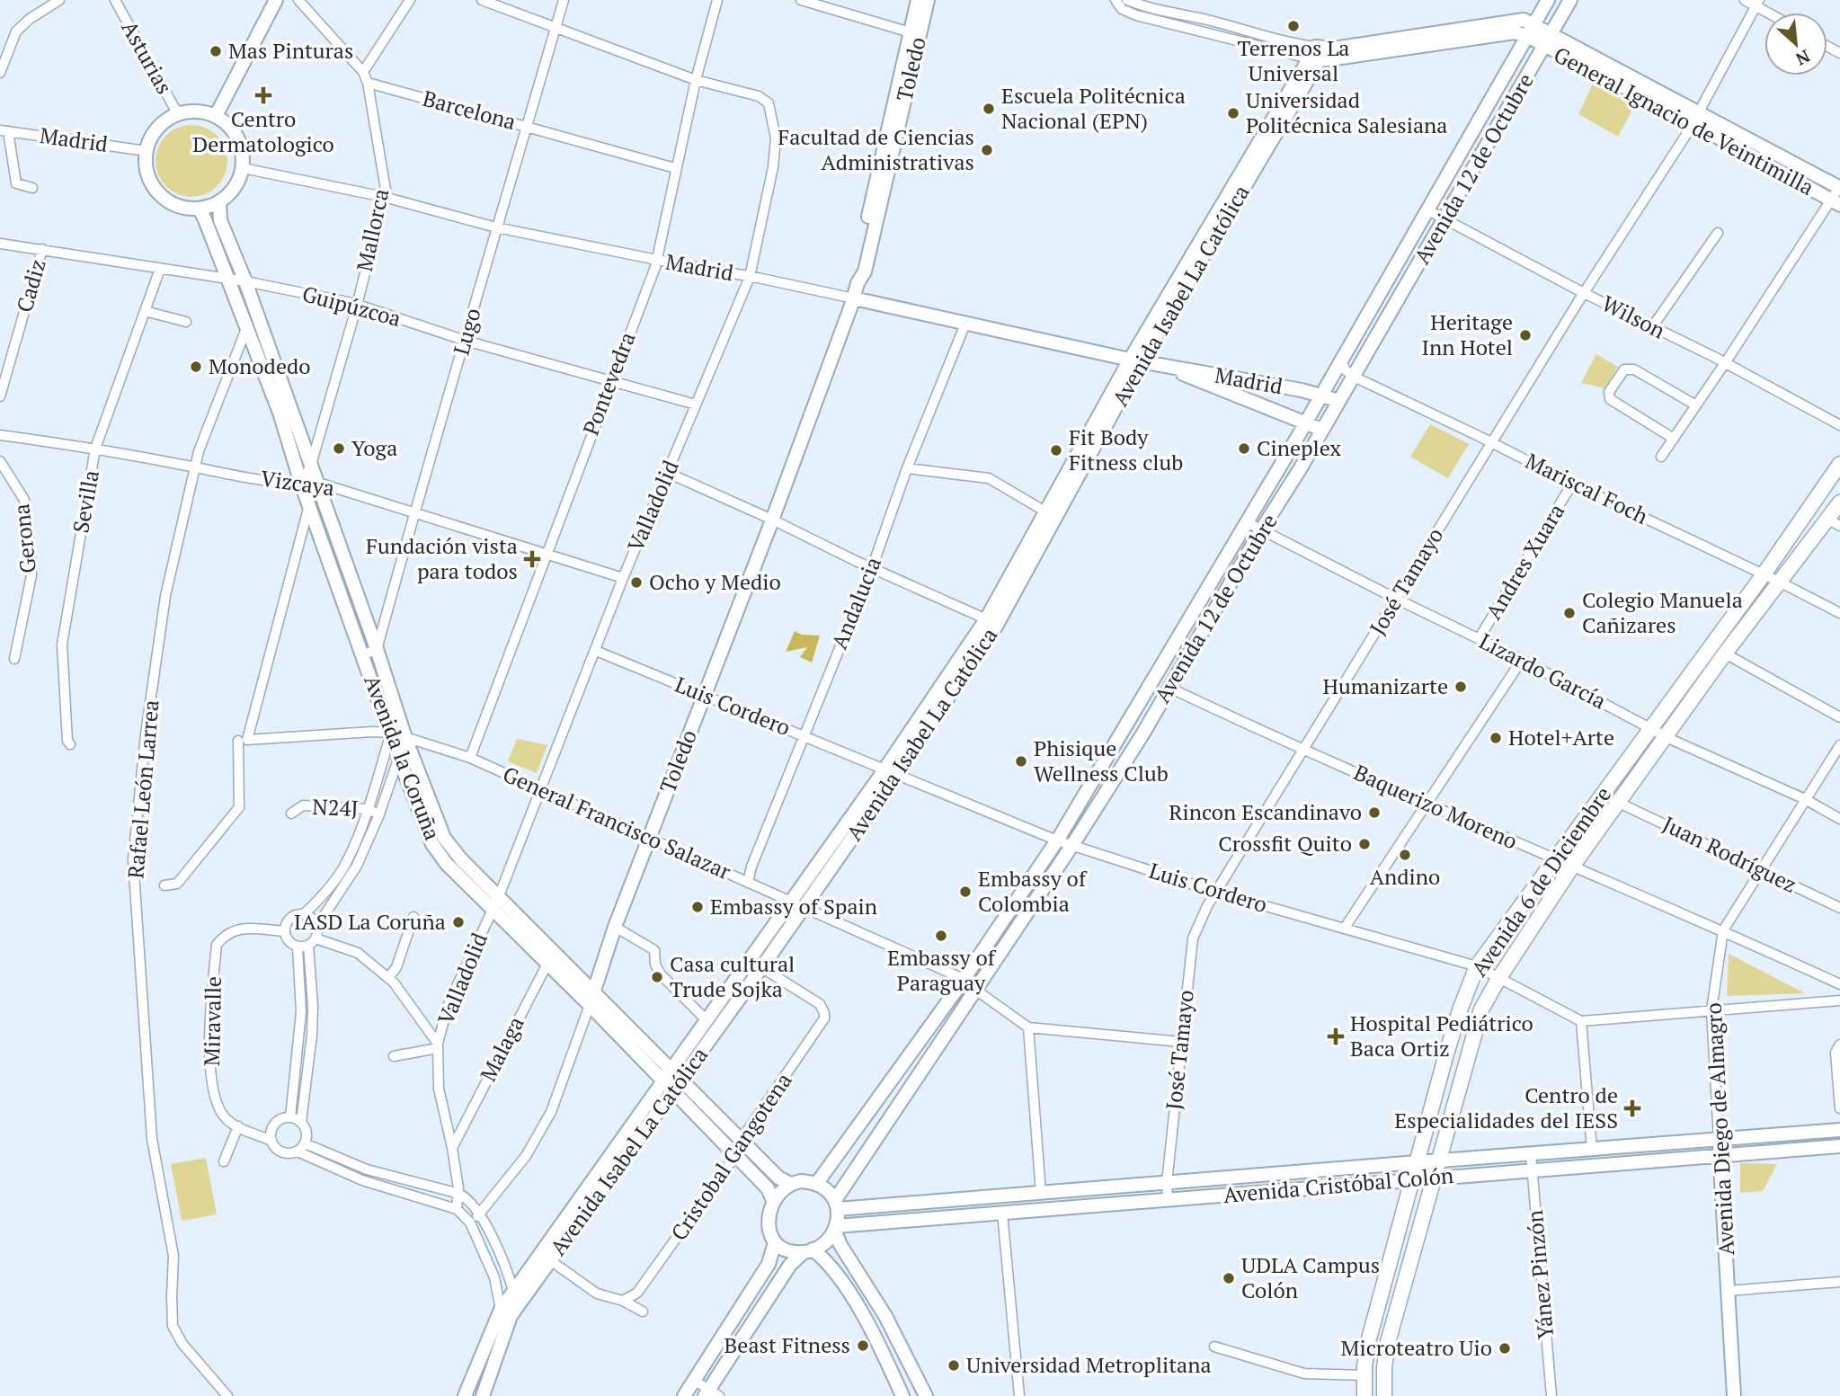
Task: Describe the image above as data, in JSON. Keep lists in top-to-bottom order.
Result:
{
  "streets": {
    "main road": ["Avenida 6 de Diciembre"],
    "street": [
      "Asturias",
      "Toledo",
      "Barcelona",
      "General Ignacio de Veintimilla",
      "Madrid",
      "Avenida 12 de Octubre",
      "Mallorca",
      "Cadiz",
      "Avenida Isabel La Católica",
      "Guipúzcoa",
      "Wilson",
      "Lugo",
      "Pontevedra",
      "Vizcaya",
      "Mariscal Foch",
      "Sevilla",
      "Valladolid",
      "Gerona",
      "Andres Xuara",
      "José Tamayo",
      "Andalucia",
      "Lizardo García",
      "Luis Cordero",
      "Avenida la Coruña",
      "Rafael León Larrea",
      "Baquerizo Moreno",
      "N24J",
      "General Francisco Salazar",
      "Juan Rodríguez",
      "Miravalle",
      "Malaga",
      "Avenida Diego de Almagro",
      "Cristobal Gangotena",
      "Avenida Cristóbal Colón",
      "Yánez Pinzón"
    ]
  },
  "crossings": [
    ["Asturias", "Madrid"],
    ["Asturias", "Avenida la Coruña"],
    ["Toledo", "Madrid"],
    ["Toledo", "Luis Cordero"],
    ["Toledo", "Avenida la Coruña"],
    ["Toledo", "General Francisco Salazar"],
    ["Barcelona", "Mallorca"],
    ["Barcelona", "Lugo"],
    ["Barcelona", "Pontevedra"],
    ["General Ignacio de Veintimilla", "Avenida 12 de Octubre"],
    ["General Ignacio de Veintimilla", "José Tamayo"],
    ["Madrid", "Avenida 12 de Octubre"],
    ["Madrid", "Mallorca"],
    ["Madrid", "Avenida Isabel La Católica"],
    ["Madrid", "Lugo"],
    ["Madrid", "Pontevedra"],
    ["Madrid", "Valladolid"],
    ["Madrid", "Andalucia"],
    ["Madrid", "Avenida la Coruña"],
    ["Avenida 12 de Octubre", "Wilson"],
    ["Avenida 12 de Octubre", "Mariscal Foch"],
    ["Avenida 12 de Octubre", "Lizardo García"],
    ["Avenida 12 de Octubre", "Luis Cordero"],
    ["Avenida 12 de Octubre", "Avenida la Coruña"],
    ["Avenida 12 de Octubre", "Baquerizo Moreno"],
    ["Avenida 12 de Octubre", "General Francisco Salazar"],
    ["Avenida 12 de Octubre", "Avenida Cristóbal Colón"],
    ["Mallorca", "Guipúzcoa"],
    ["Mallorca", "Vizcaya"],
    ["Mallorca", "Avenida la Coruña"],
    ["Cadiz", "Guipúzcoa"],
    ["Avenida Isabel La Católica", "Luis Cordero"],
    ["Avenida Isabel La Católica", "Avenida la Coruña"],
    ["Avenida Isabel La Católica", "General Francisco Salazar"],
    ["Avenida Isabel La Católica", "Cristobal Gangotena"],
    ["Guipúzcoa", "Lugo"],
    ["Guipúzcoa", "Pontevedra"],
    ["Guipúzcoa", "Sevilla"],
    ["Guipúzcoa", "Valladolid"],
    ["Guipúzcoa", "Avenida la Coruña"],
    ["Wilson", "José Tamayo"],
    ["Lugo", "Vizcaya"],
    ["Lugo", "Valladolid"],
    ["Lugo", "Avenida la Coruña"],
    ["Pontevedra", "Vizcaya"],
    ["Pontevedra", "Valladolid"],
    ["Pontevedra", "General Francisco Salazar"],
    ["Vizcaya", "Sevilla"],
    ["Vizcaya", "Valladolid"],
    ["Vizcaya", "Avenida la Coruña"],
    ["Vizcaya", "Rafael León Larrea"],
    ["Mariscal Foch", "Andres Xuara"],
    ["Mariscal Foch", "José Tamayo"],
    ["Mariscal Foch", "Avenida 6 de Diciembre"],
    ["Valladolid", "Luis Cordero"],
    ["Valladolid", "Avenida la Coruña"],
    ["Valladolid", "General Francisco Salazar"],
    ["Valladolid", "Malaga"],
    ["Andres Xuara", "Lizardo García"],
    ["José Tamayo", "Lizardo García"],
    ["José Tamayo", "Luis Cordero"],
    ["José Tamayo", "Baquerizo Moreno"],
    ["José Tamayo", "General Francisco Salazar"],
    ["José Tamayo", "Avenida Cristóbal Colón"],
    ["Andalucia", "Luis Cordero"],
    ["Andalucia", "General Francisco Salazar"],
    ["Lizardo García", "Avenida 6 de Diciembre"],
    ["Lizardo García", "Avenida Diego de Almagro"],
    ["Luis Cordero", "Avenida 6 de Diciembre"],
    ["Avenida la Coruña", "Rafael León Larrea"],
    ["Avenida la Coruña", "General Francisco Salazar"],
    ["Avenida la Coruña", "Malaga"],
    ["Avenida la Coruña", "Cristobal Gangotena"],
    ["Avenida la Coruña", "Avenida Cristóbal Colón"],
    ["Baquerizo Moreno", "Avenida 6 de Diciembre"],
    ["Baquerizo Moreno", "Avenida Diego de Almagro"],
    ["Juan Rodríguez", "Avenida 6 de Diciembre"],
    ["Juan Rodríguez", "Avenida Diego de Almagro"],
    ["Avenida 6 de Diciembre", "Avenida Cristóbal Colón"],
    ["Avenida Diego de Almagro", "Avenida Cristóbal Colón"],
    ["Avenida Cristóbal Colón", "Yánez Pinzón"]
  ],
  "places": {
    "other": [
      "Terrenos La Universal",
      "Mas Pinturas",
      "Escuela Politécnica Nacional (EPN)",
      "Universidad Politécnica Salesiana",
      "Facultad de Ciencias Administrativas",
      "Heritage Inn Hotel",
      "Monodedo",
      "Yoga",
      "Cineplex",
      "Fit Body Fitness club",
      "Ocho y Medio",
      "Colegio Manuela Cañizares",
      "Humanizarte",
      "Hotel+Arte",
      "Phisique Wellness Club",
      "Rincon Escandinavo",
      "Crossfit Quito",
      "Andino",
      "Embassy of Colombia",
      "Embassy of Spain",
      "IASD La Coruña",
      "Embassy of Paraguay",
      "Casa cultural Trude Sojka",
      "UDLA Campus Colón",
      "Beast Fitness",
      "Microteatro Uio",
      "Universidad Metroplitana"
    ],
    "health": [
      "Centro Dermatologico",
      "Fundación vista para todos",
      "Hospital Pediátrico Baca Ortiz",
      "Centro de Especialidades del IESS"
    ]
  },
  "north": "bottom right"
}
